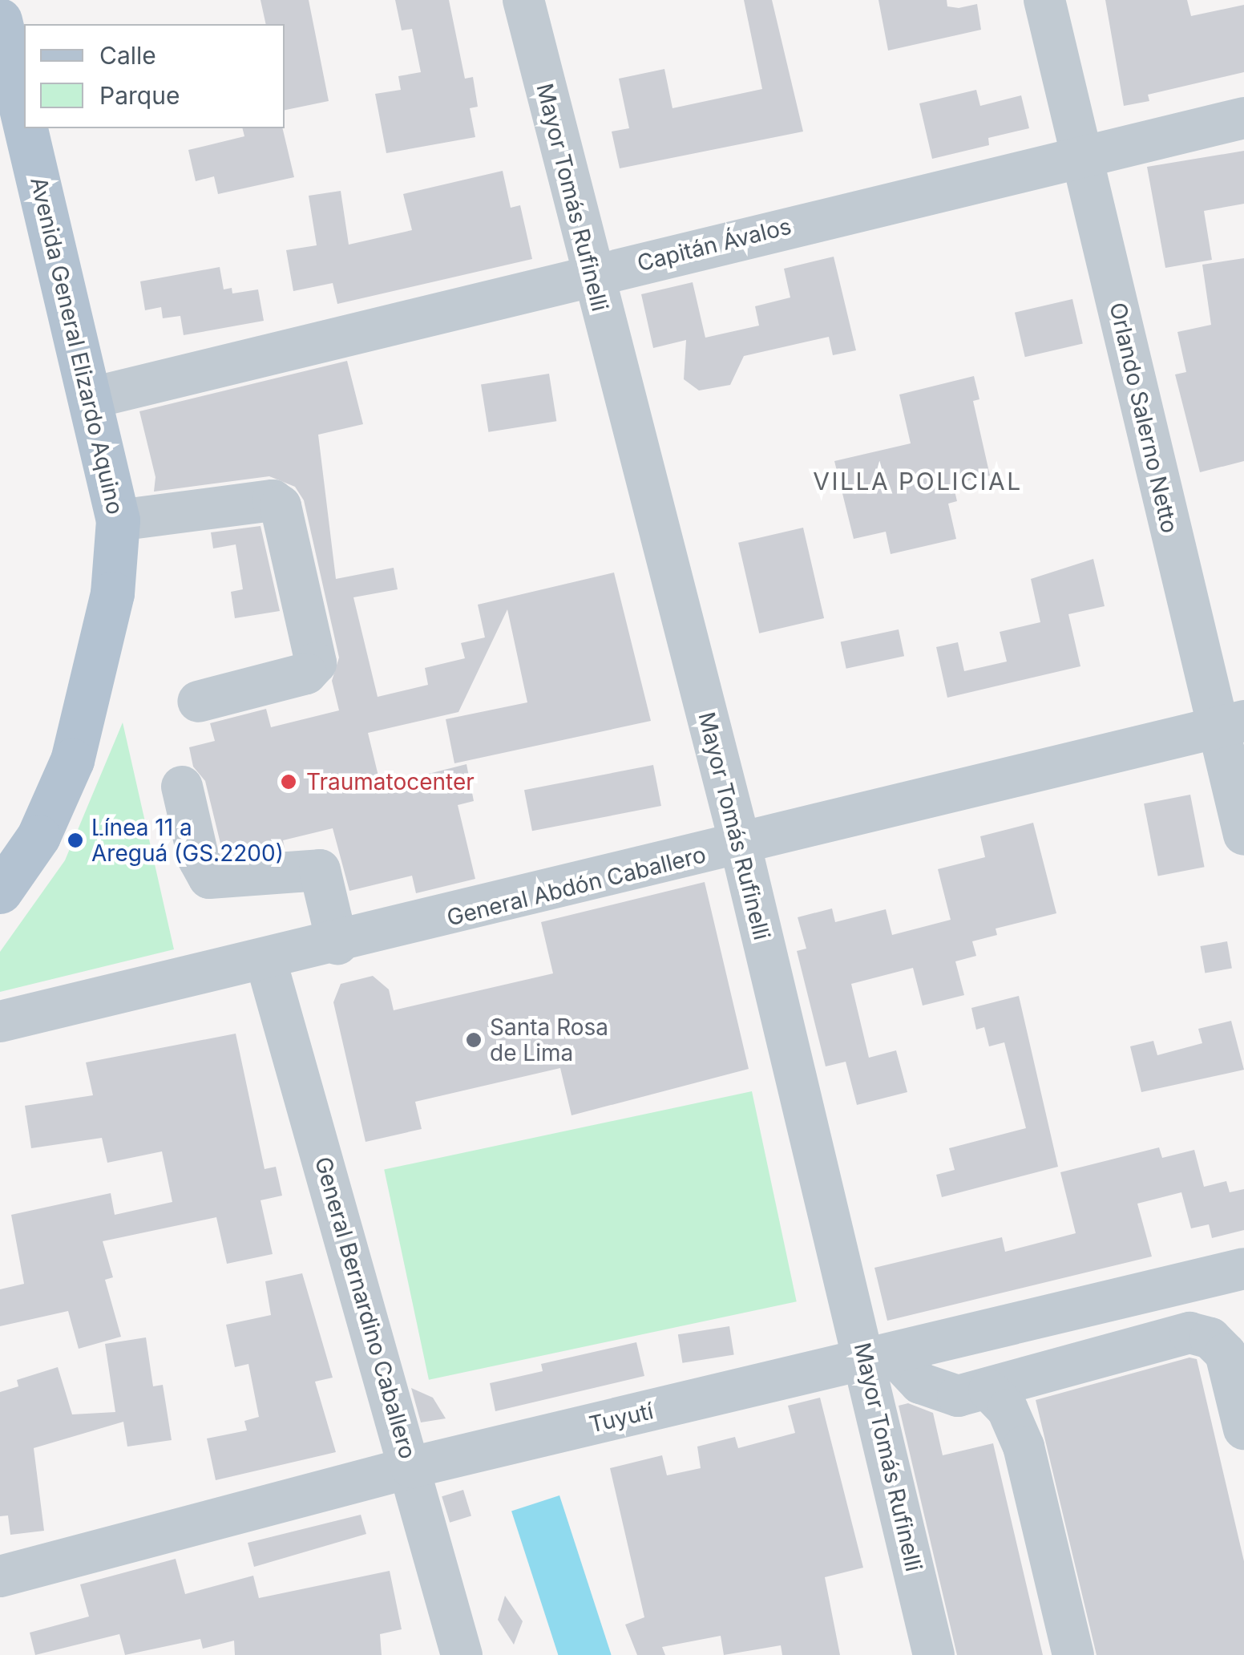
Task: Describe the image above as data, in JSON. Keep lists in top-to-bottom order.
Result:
{
  "streets": {
    "main road": ["Avenida General Elizardo Aquino"],
    "street": [
      "Mayor Tomás Rufinelli",
      "Capitán Ávalos",
      "Orlando Salerno Netto",
      "General Abdón Caballero",
      "General Bernardino Caballero",
      "Tuyutí"
    ]
  },
  "crossings": [
    ["Mayor Tomás Rufinelli", "Capitán Ávalos"],
    ["Mayor Tomás Rufinelli", "General Abdón Caballero"],
    ["Mayor Tomás Rufinelli", "Tuyutí"],
    ["Capitán Ávalos", "Avenida General Elizardo Aquino"],
    ["Capitán Ávalos", "Orlando Salerno Netto"],
    ["Orlando Salerno Netto", "General Abdón Caballero"],
    ["General Abdón Caballero", "General Bernardino Caballero"],
    ["General Bernardino Caballero", "Tuyutí"]
  ],
  "districts": ["VILLA POLICIAL"],
  "places": ["Traumatocenter", "Línea 11 a Areguá (GS.2200)", "Santa Rosa de Lima"],
  "legend": ["Calle", "Parque"]
}
